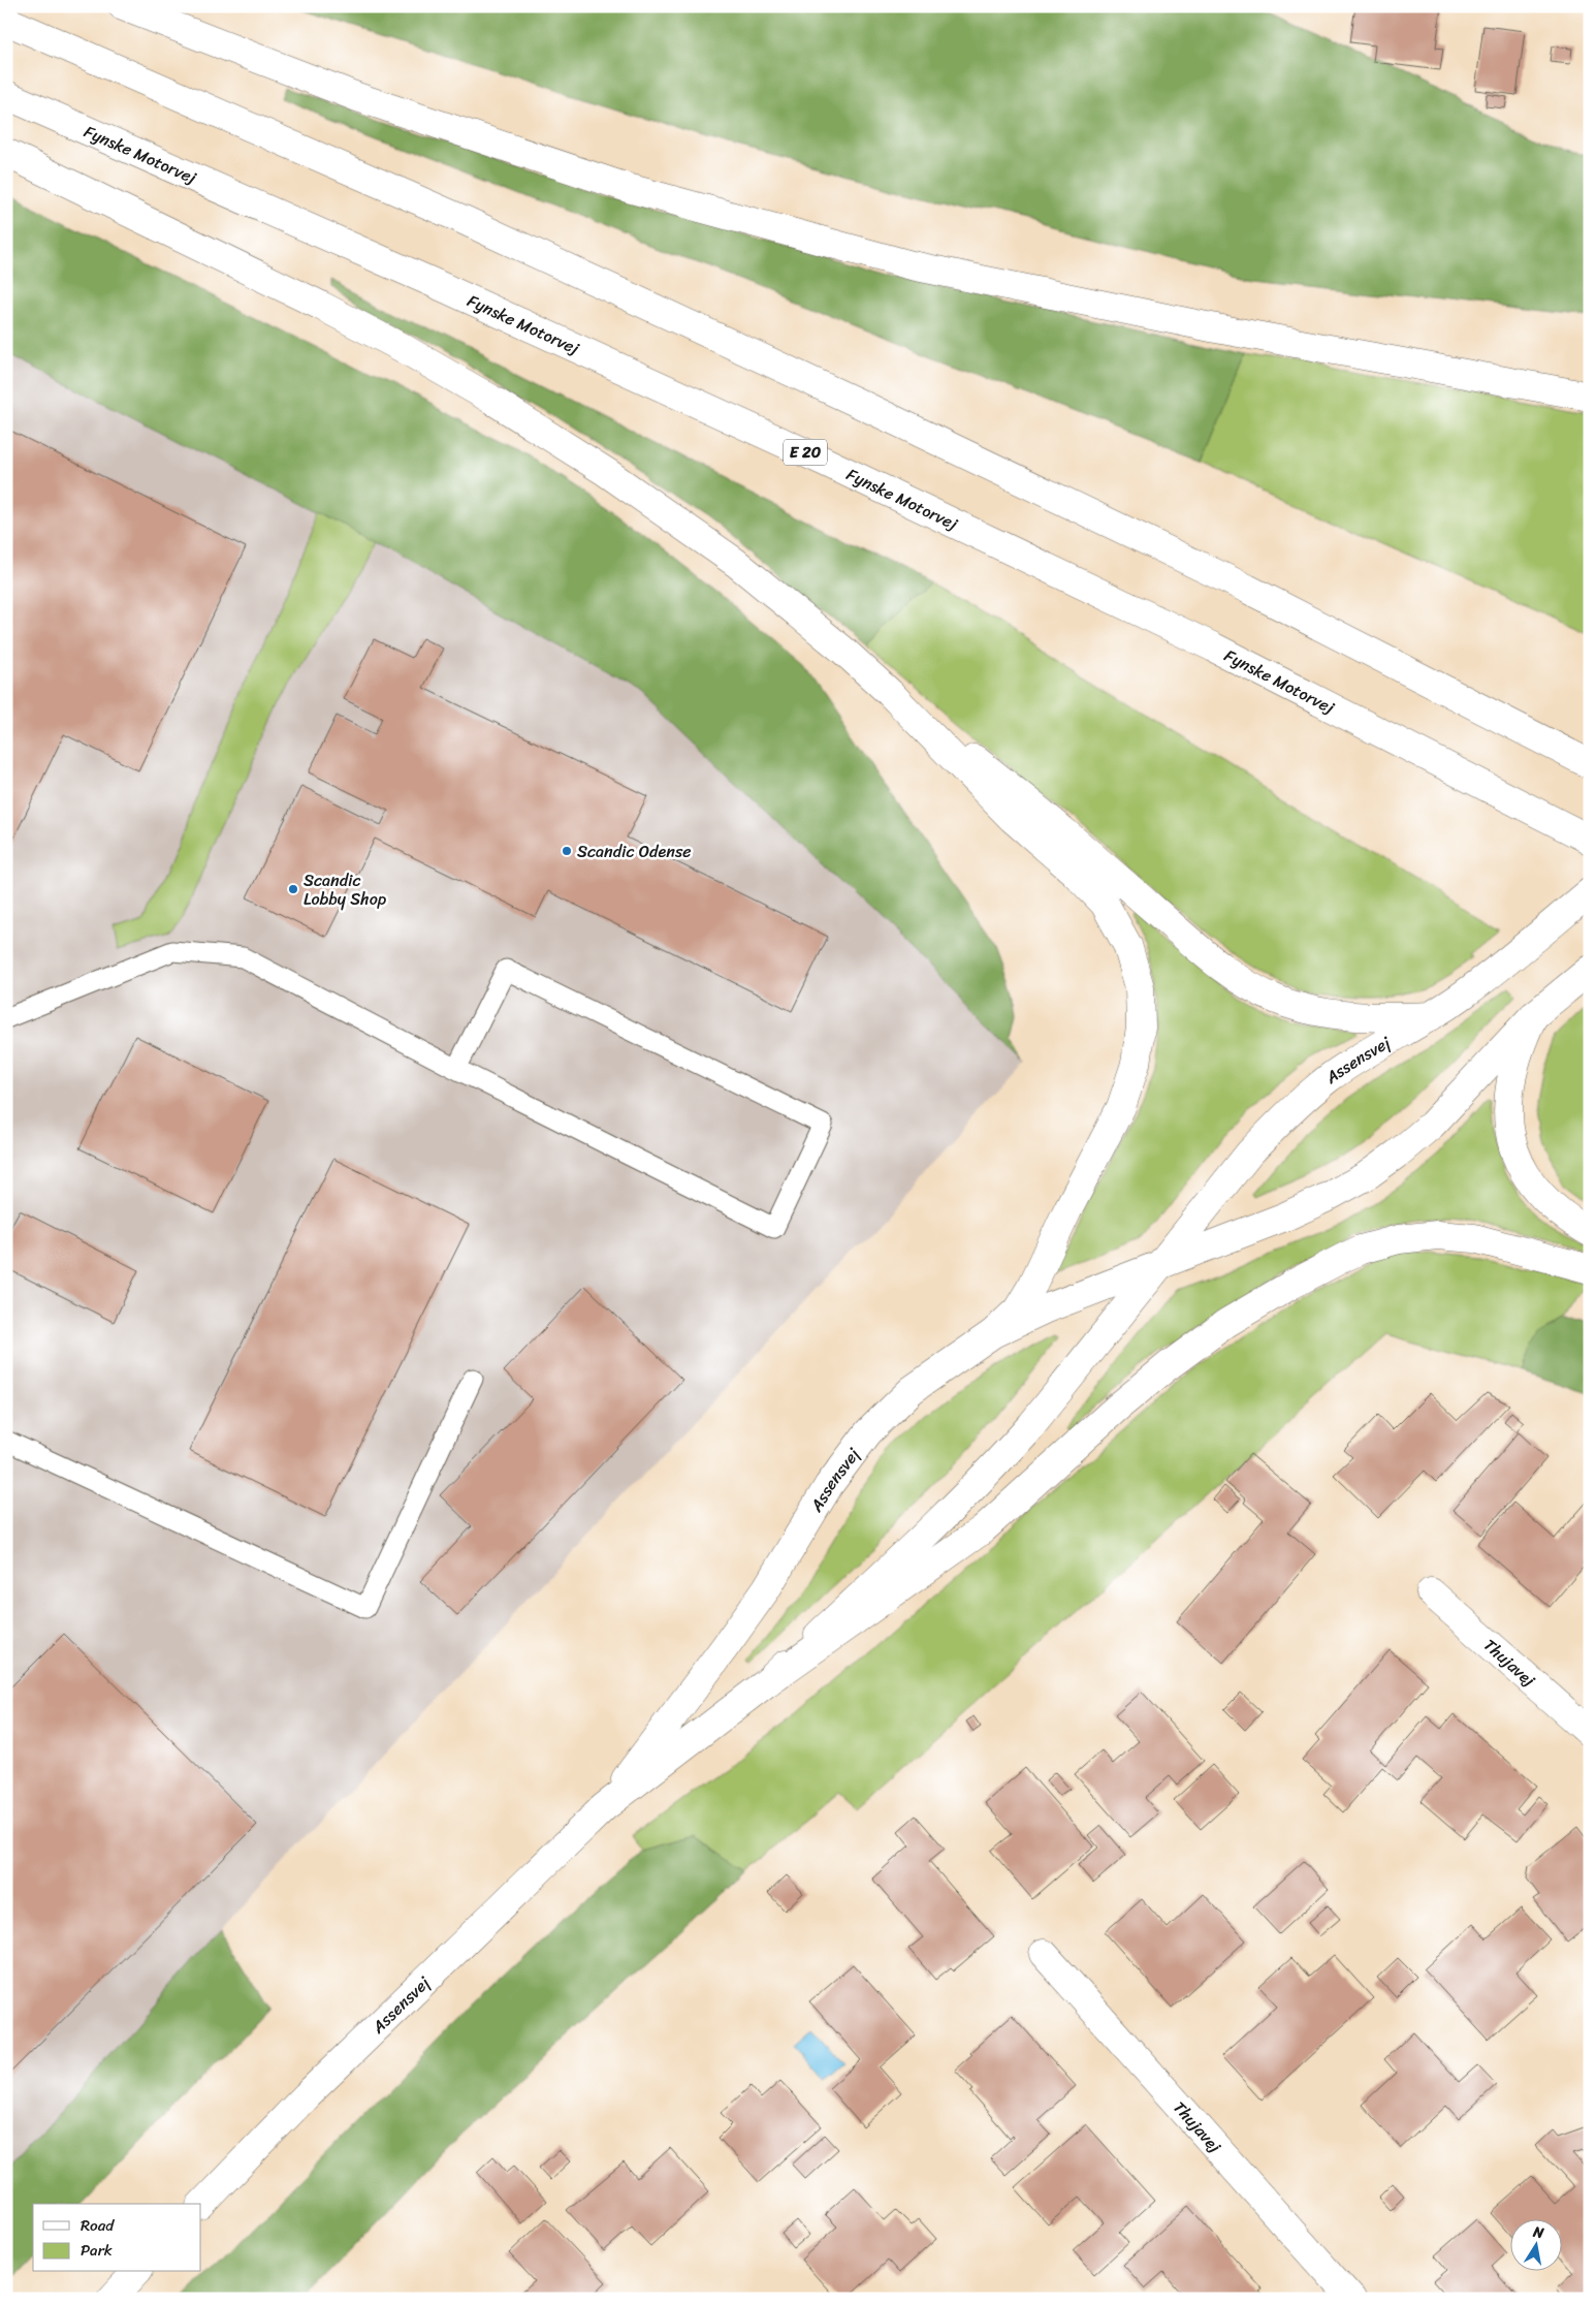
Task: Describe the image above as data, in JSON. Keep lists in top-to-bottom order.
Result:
{
  "streets": {
    "main road": [
      "Fynske Motorvej",
      "E 20",
      "Assensvej",
      "Thujavej"
    ]
  },
  "places": ["Scandic Odense", "Scandic Lobby Shop"],
  "legend": ["Road", "Park"],
  "north": "top"
}
